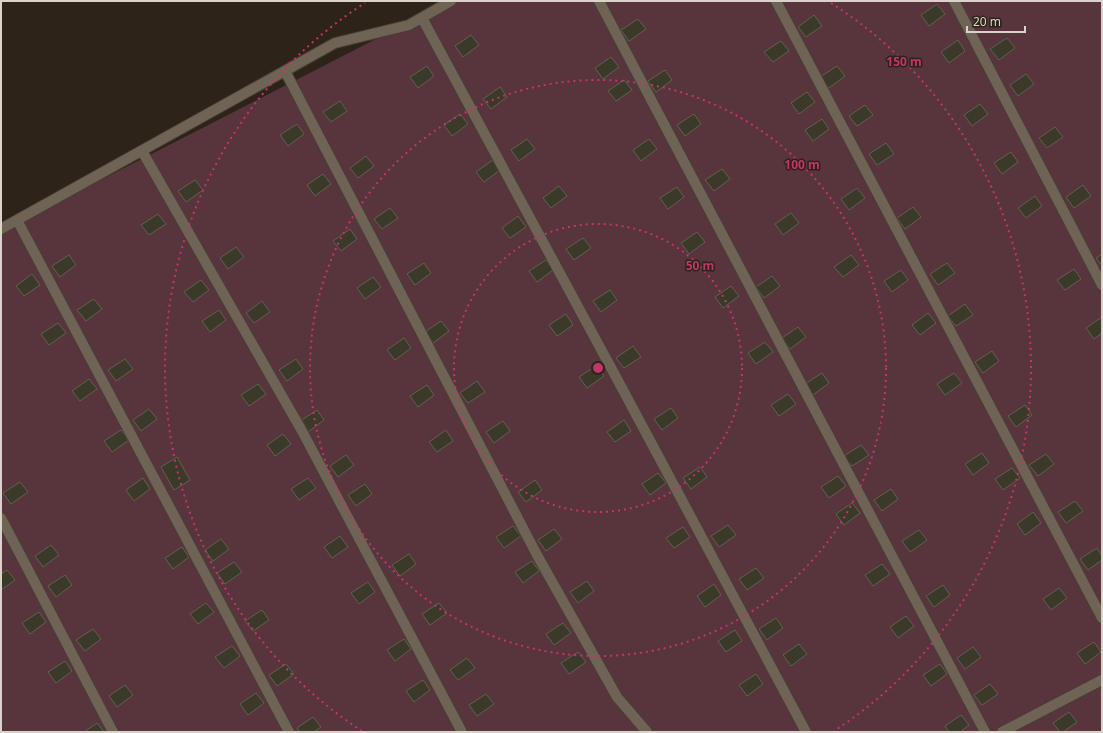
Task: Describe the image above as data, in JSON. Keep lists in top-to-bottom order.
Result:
{
  "scale_bar": "20 m",
  "rings": ["150 m", "100 m", "50 m"]
}
